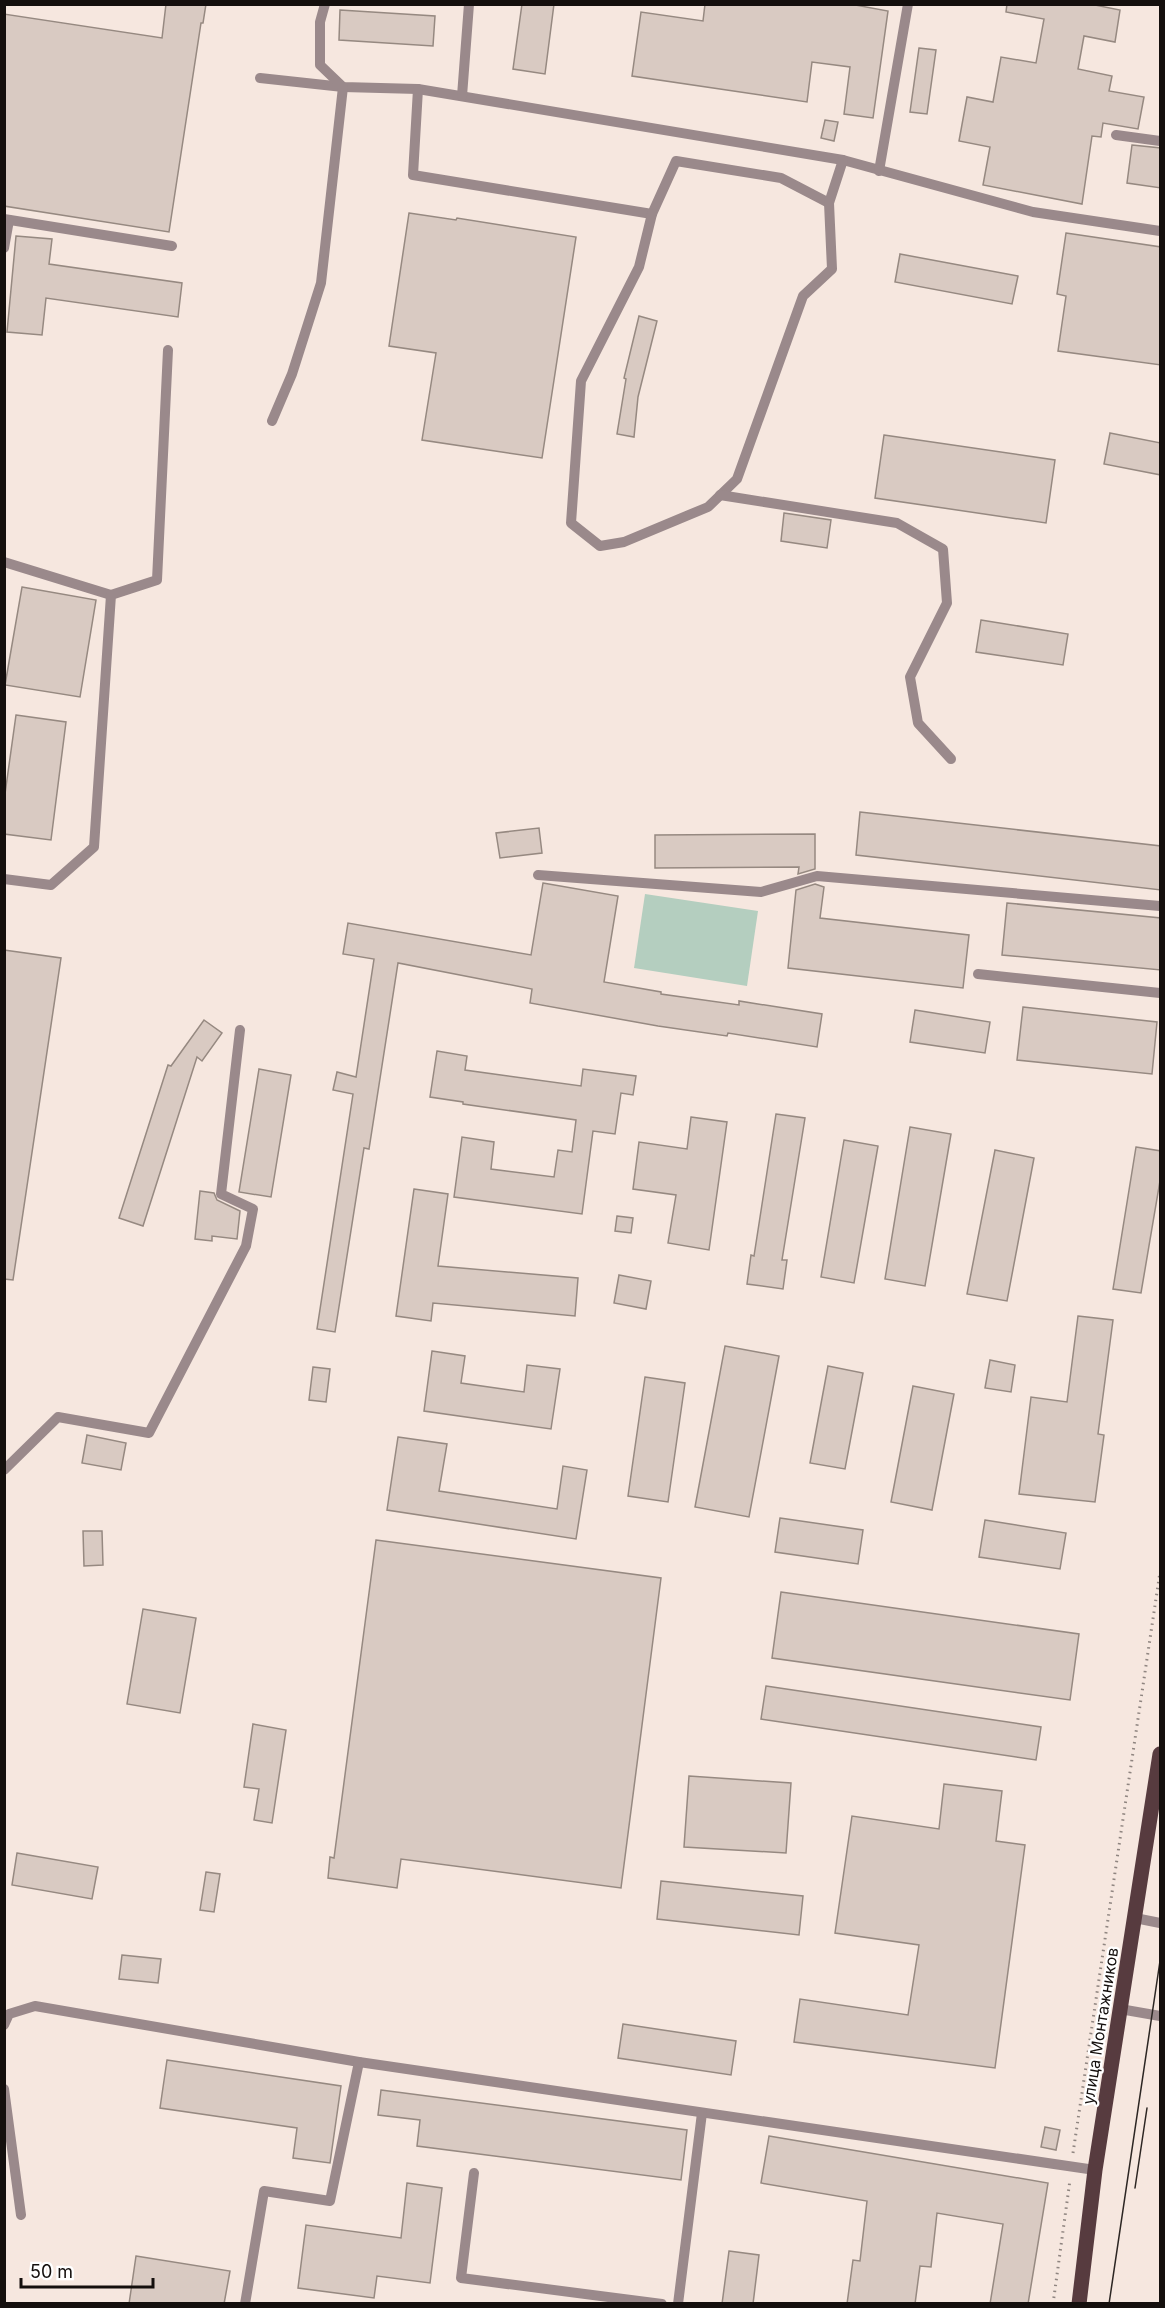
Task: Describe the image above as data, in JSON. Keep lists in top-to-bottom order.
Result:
{
  "streets": {
    "main road": ["улица Монтажников"]
  },
  "scale_bar": "50 m"
}
